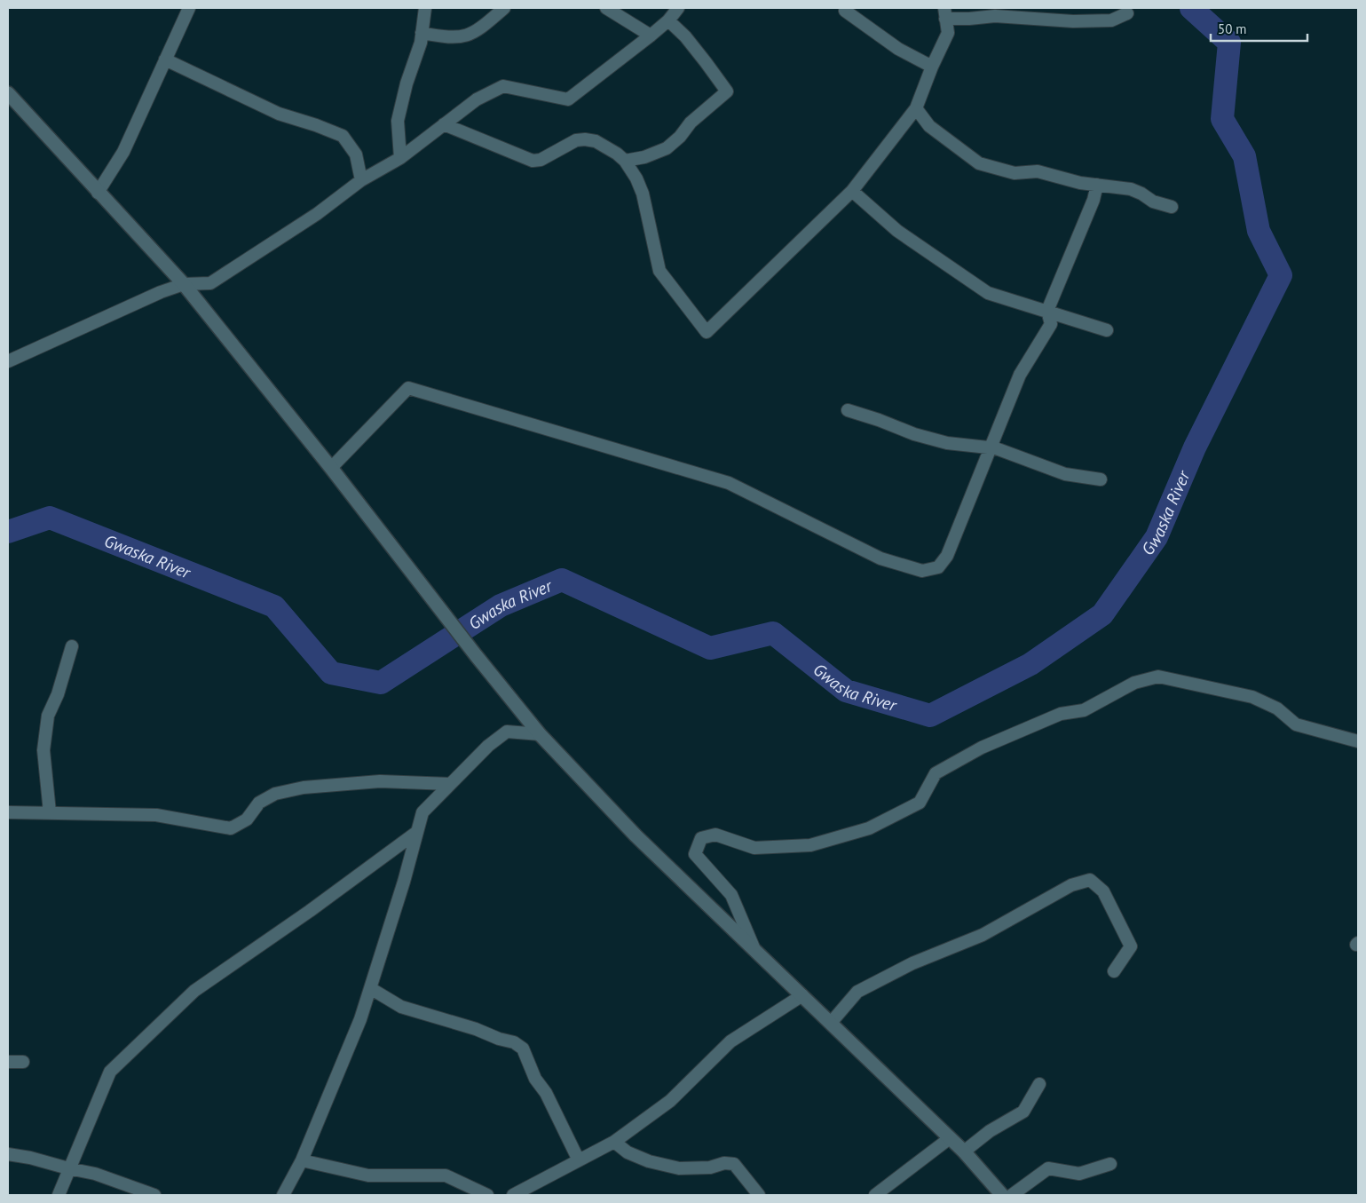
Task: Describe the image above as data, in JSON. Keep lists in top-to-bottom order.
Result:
{
  "water": ["Gwaska River"],
  "scale_bar": "50 m"
}
